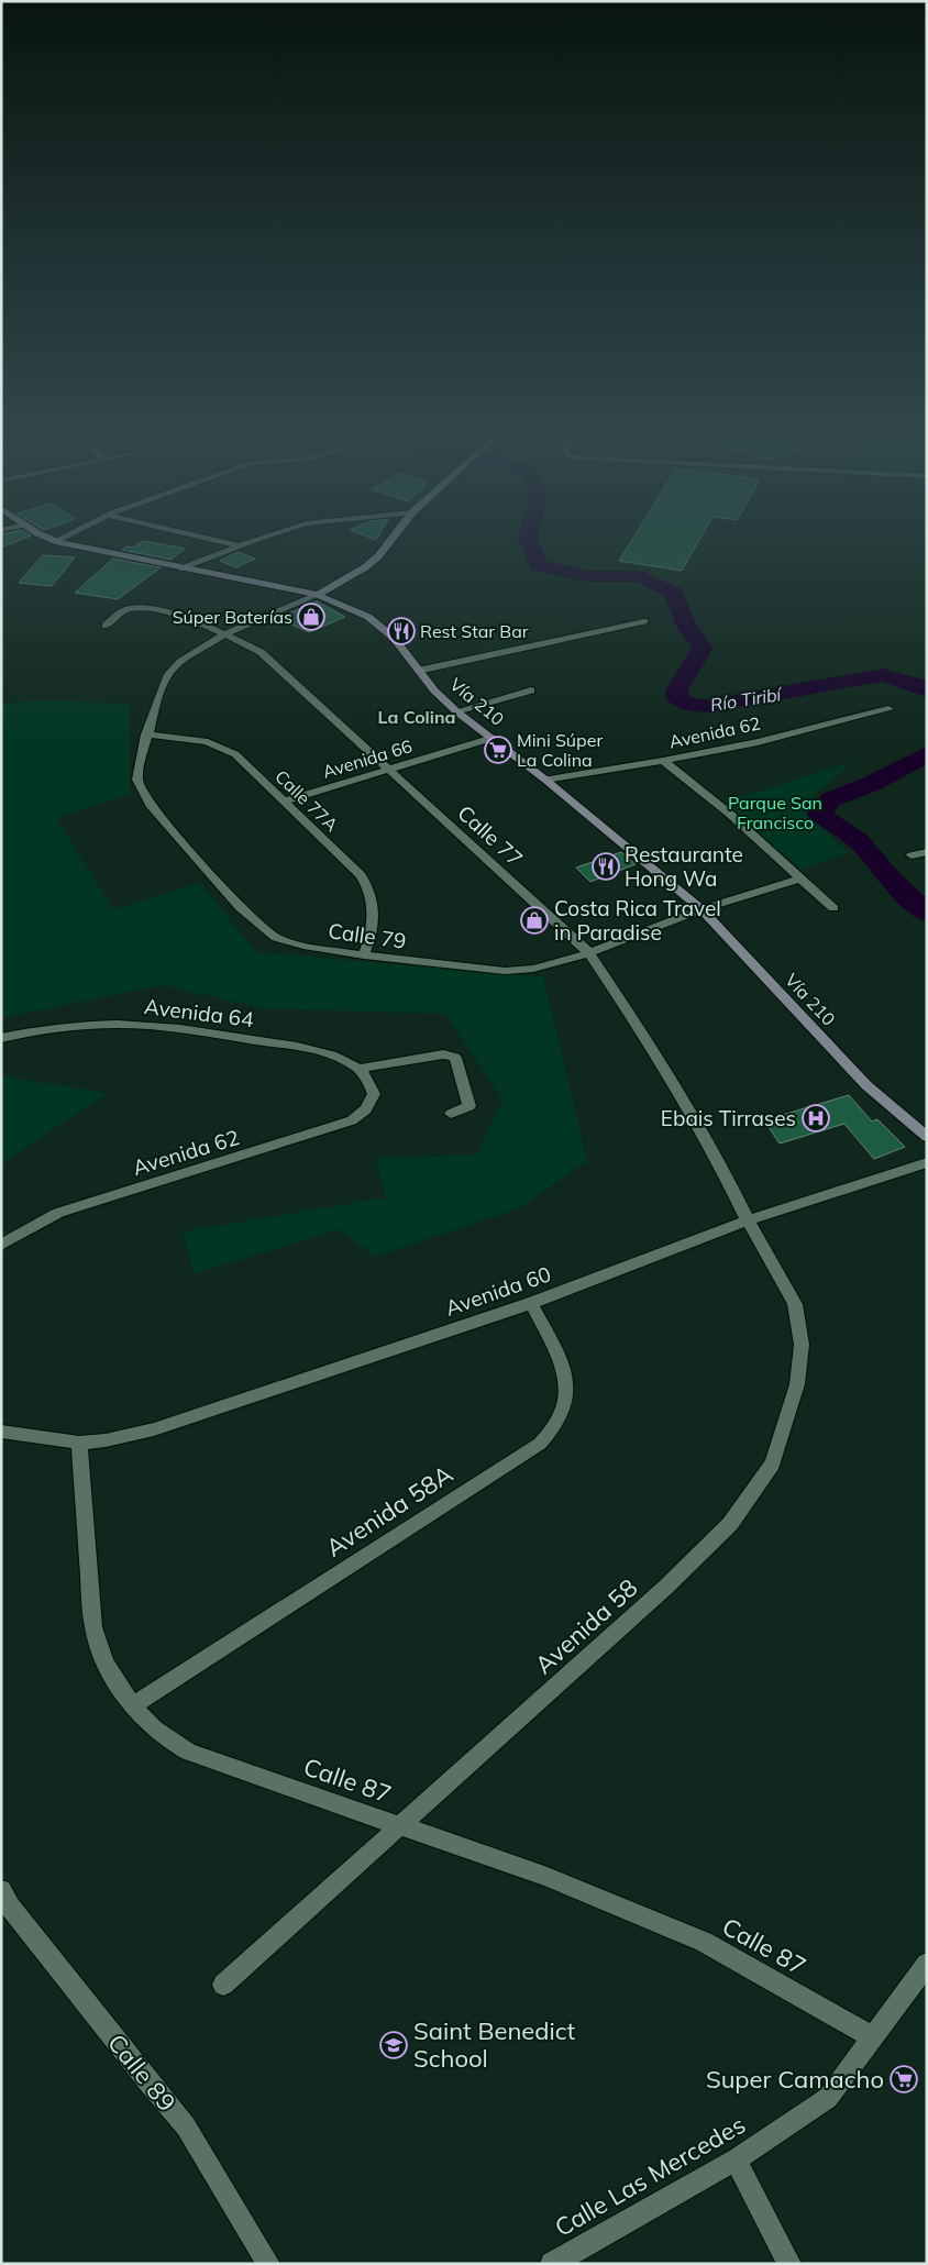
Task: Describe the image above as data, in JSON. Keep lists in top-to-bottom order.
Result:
{
  "streets": {
    "main road": ["Vía 210"],
    "street": [
      "Avenida 62",
      "Avenida 66",
      "Calle 77A",
      "Calle 77",
      "Calle 79",
      "Avenida 64",
      "Avenida 60",
      "Avenida 58A",
      "Avenida 58",
      "Calle 87",
      "Calle 89",
      "Calle Las Mercedes"
    ]
  },
  "crossings": [
    ["Vía 210", "Avenida 62"],
    ["Vía 210", "Avenida 66"],
    ["Vía 210", "Calle 79"],
    ["Avenida 62", "Avenida 64"],
    ["Avenida 66", "Calle 77A"],
    ["Avenida 66", "Calle 77"],
    ["Calle 77A", "Calle 79"],
    ["Calle 77", "Calle 79"],
    ["Calle 77", "Avenida 60"],
    ["Calle 77", "Avenida 58"],
    ["Avenida 60", "Avenida 58A"],
    ["Avenida 60", "Avenida 58"],
    ["Avenida 60", "Calle 87"],
    ["Avenida 58A", "Calle 87"],
    ["Avenida 58", "Calle 87"],
    ["Calle 87", "Calle Las Mercedes"]
  ],
  "districts": ["La Colina"],
  "water": ["Río Tiribí"],
  "parks": ["Parque San Francisco"],
  "places": {
    "shop": ["Súper Baterías", "Costa Rica Travel in Paradise"],
    "restaurant": ["Rest Star Bar", "Restaurante Hong Wa"],
    "supermarket": ["Mini Súper La Colina", "Super Camacho"],
    "hospital": ["Ebais Tirrases"],
    "school or university": ["Saint Benedict School"]
  }
}
